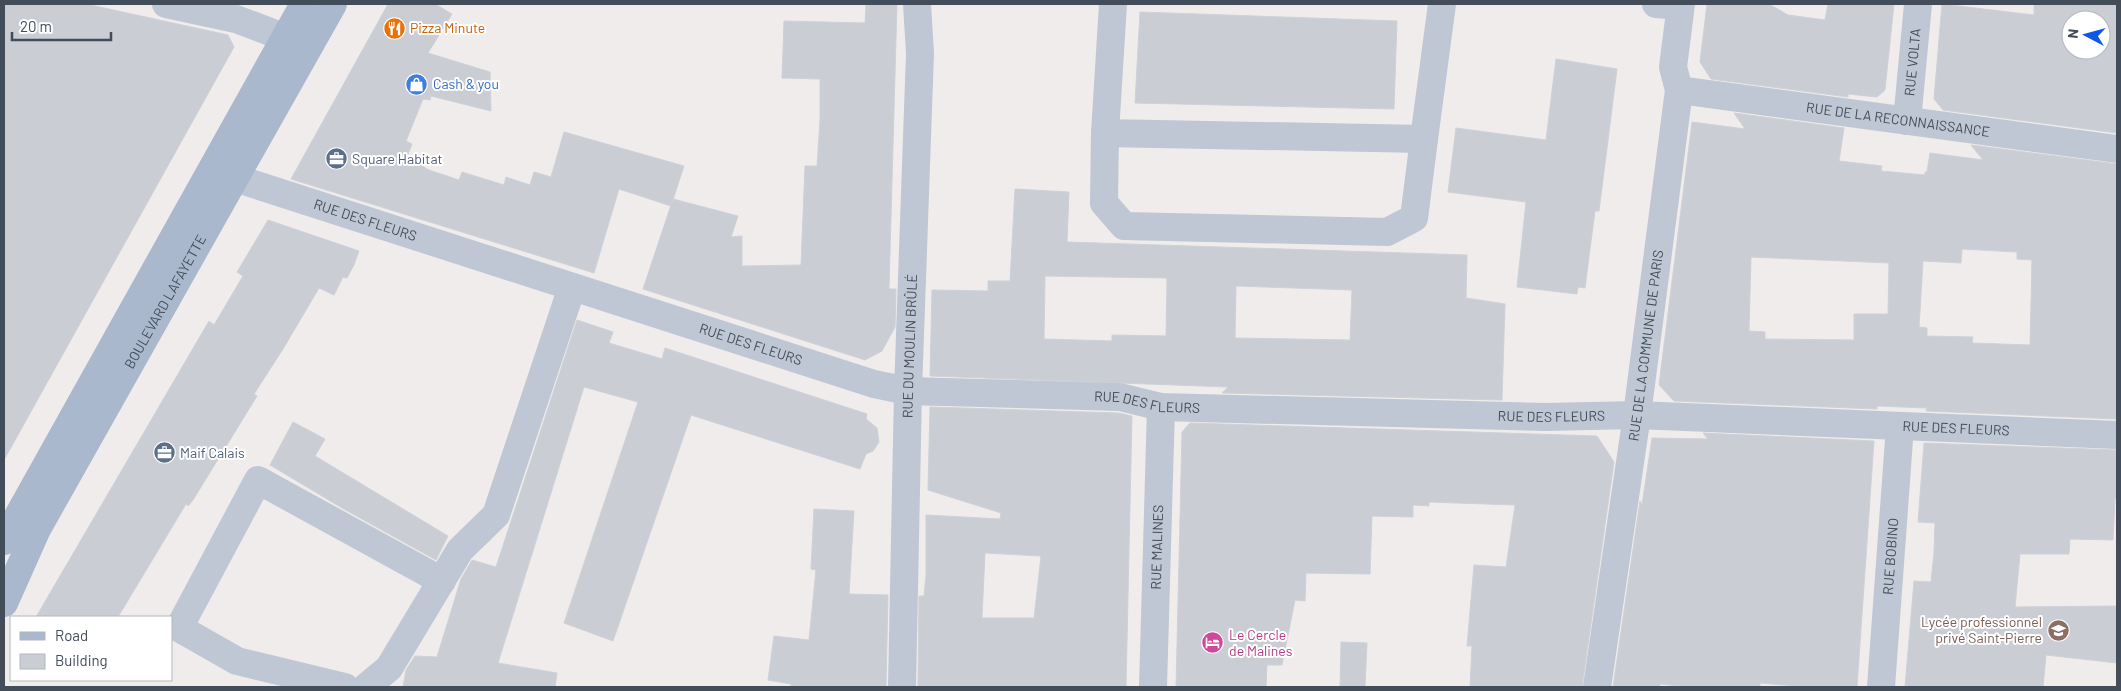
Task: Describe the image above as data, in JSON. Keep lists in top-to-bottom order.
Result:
{
  "streets": {
    "main road": ["BOULEVARD LAFAYETTE"],
    "street": [
      "RUE VOLTA",
      "RUE DE LA RECONNAISSANCE",
      "RUE DES FLEURS",
      "RUE DU MOULIN BRÛLÉ",
      "RUE DE LA COMMUNE DE PARIS",
      "RUE MALINES",
      "RUE BOBINO"
    ]
  },
  "crossings": [
    ["RUE VOLTA", "RUE DE LA RECONNAISSANCE"],
    ["RUE DE LA RECONNAISSANCE", "RUE DE LA COMMUNE DE PARIS"],
    ["RUE DES FLEURS", "BOULEVARD LAFAYETTE"],
    ["RUE DES FLEURS", "RUE DU MOULIN BRÛLÉ"],
    ["RUE DES FLEURS", "RUE DE LA COMMUNE DE PARIS"],
    ["RUE DES FLEURS", "RUE MALINES"],
    ["RUE DES FLEURS", "RUE BOBINO"]
  ],
  "places": {
    "restaurant": ["Pizza Minute"],
    "shop": ["Cash & you"],
    "office": ["Square Habitat", "Maif Calais"],
    "school or university": ["Lycée professionnel privé Saint-Pierre"],
    "hotel": ["Le Cercle de Malines"]
  },
  "legend": ["Road", "Building"],
  "scale_bar": "20 m",
  "north": "left"
}
